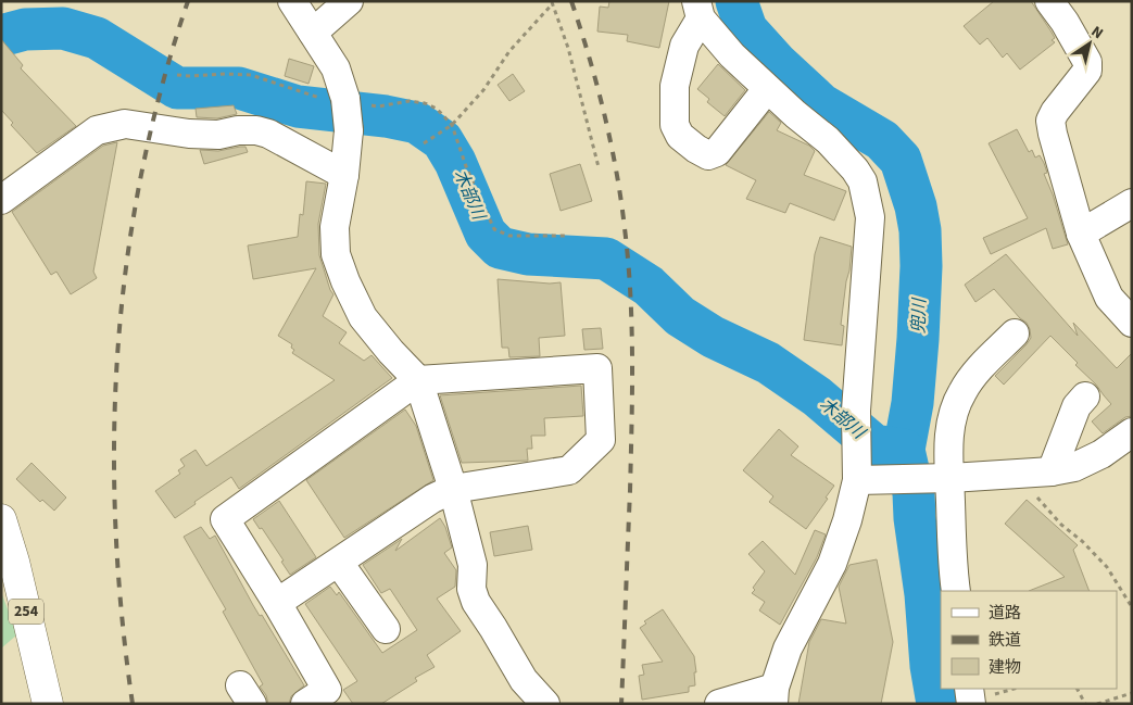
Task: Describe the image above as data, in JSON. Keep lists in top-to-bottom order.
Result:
{
  "streets": {
    "highway": ["254"]
  },
  "water": ["木部川", "兜川"],
  "legend": ["道路", "鉄道", "建物"],
  "north": "top right"
}
